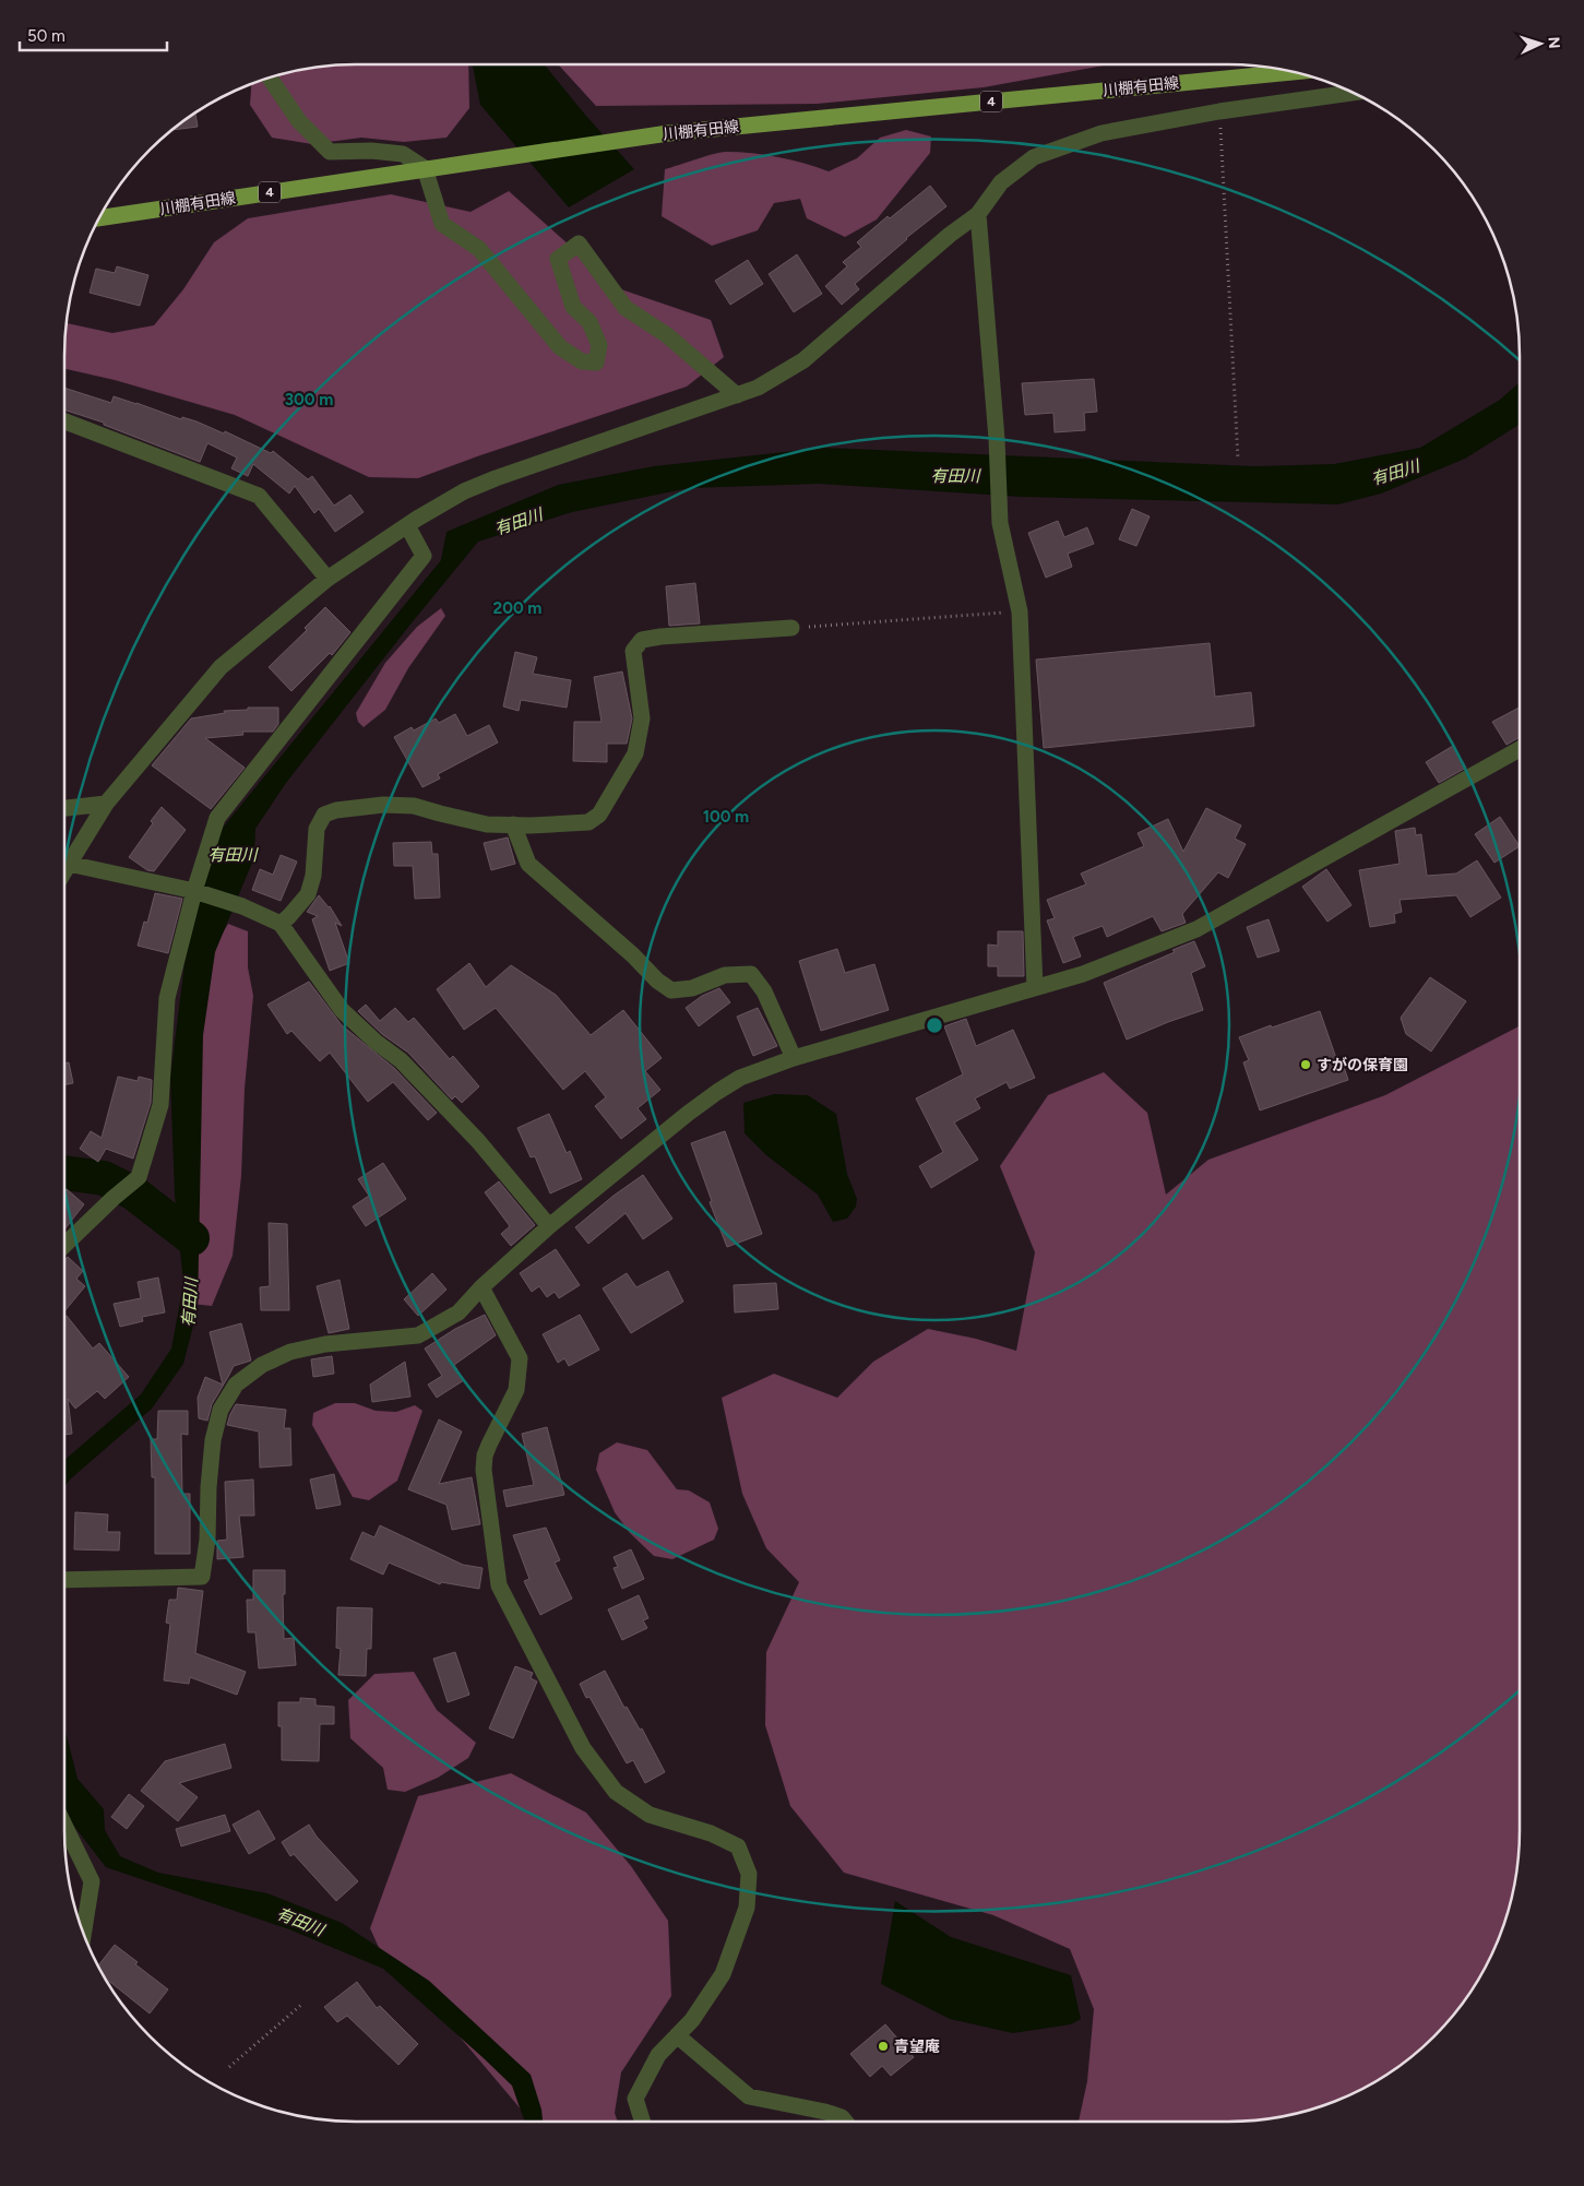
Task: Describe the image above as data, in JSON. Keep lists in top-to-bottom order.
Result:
{
  "streets": {
    "main road": ["川棚有田線", "4"]
  },
  "water": ["有田川"],
  "places": ["すがの保育園", "青望庵"],
  "scale_bar": "50 m",
  "north": "right",
  "rings": ["300 m", "200 m", "100 m"]
}
